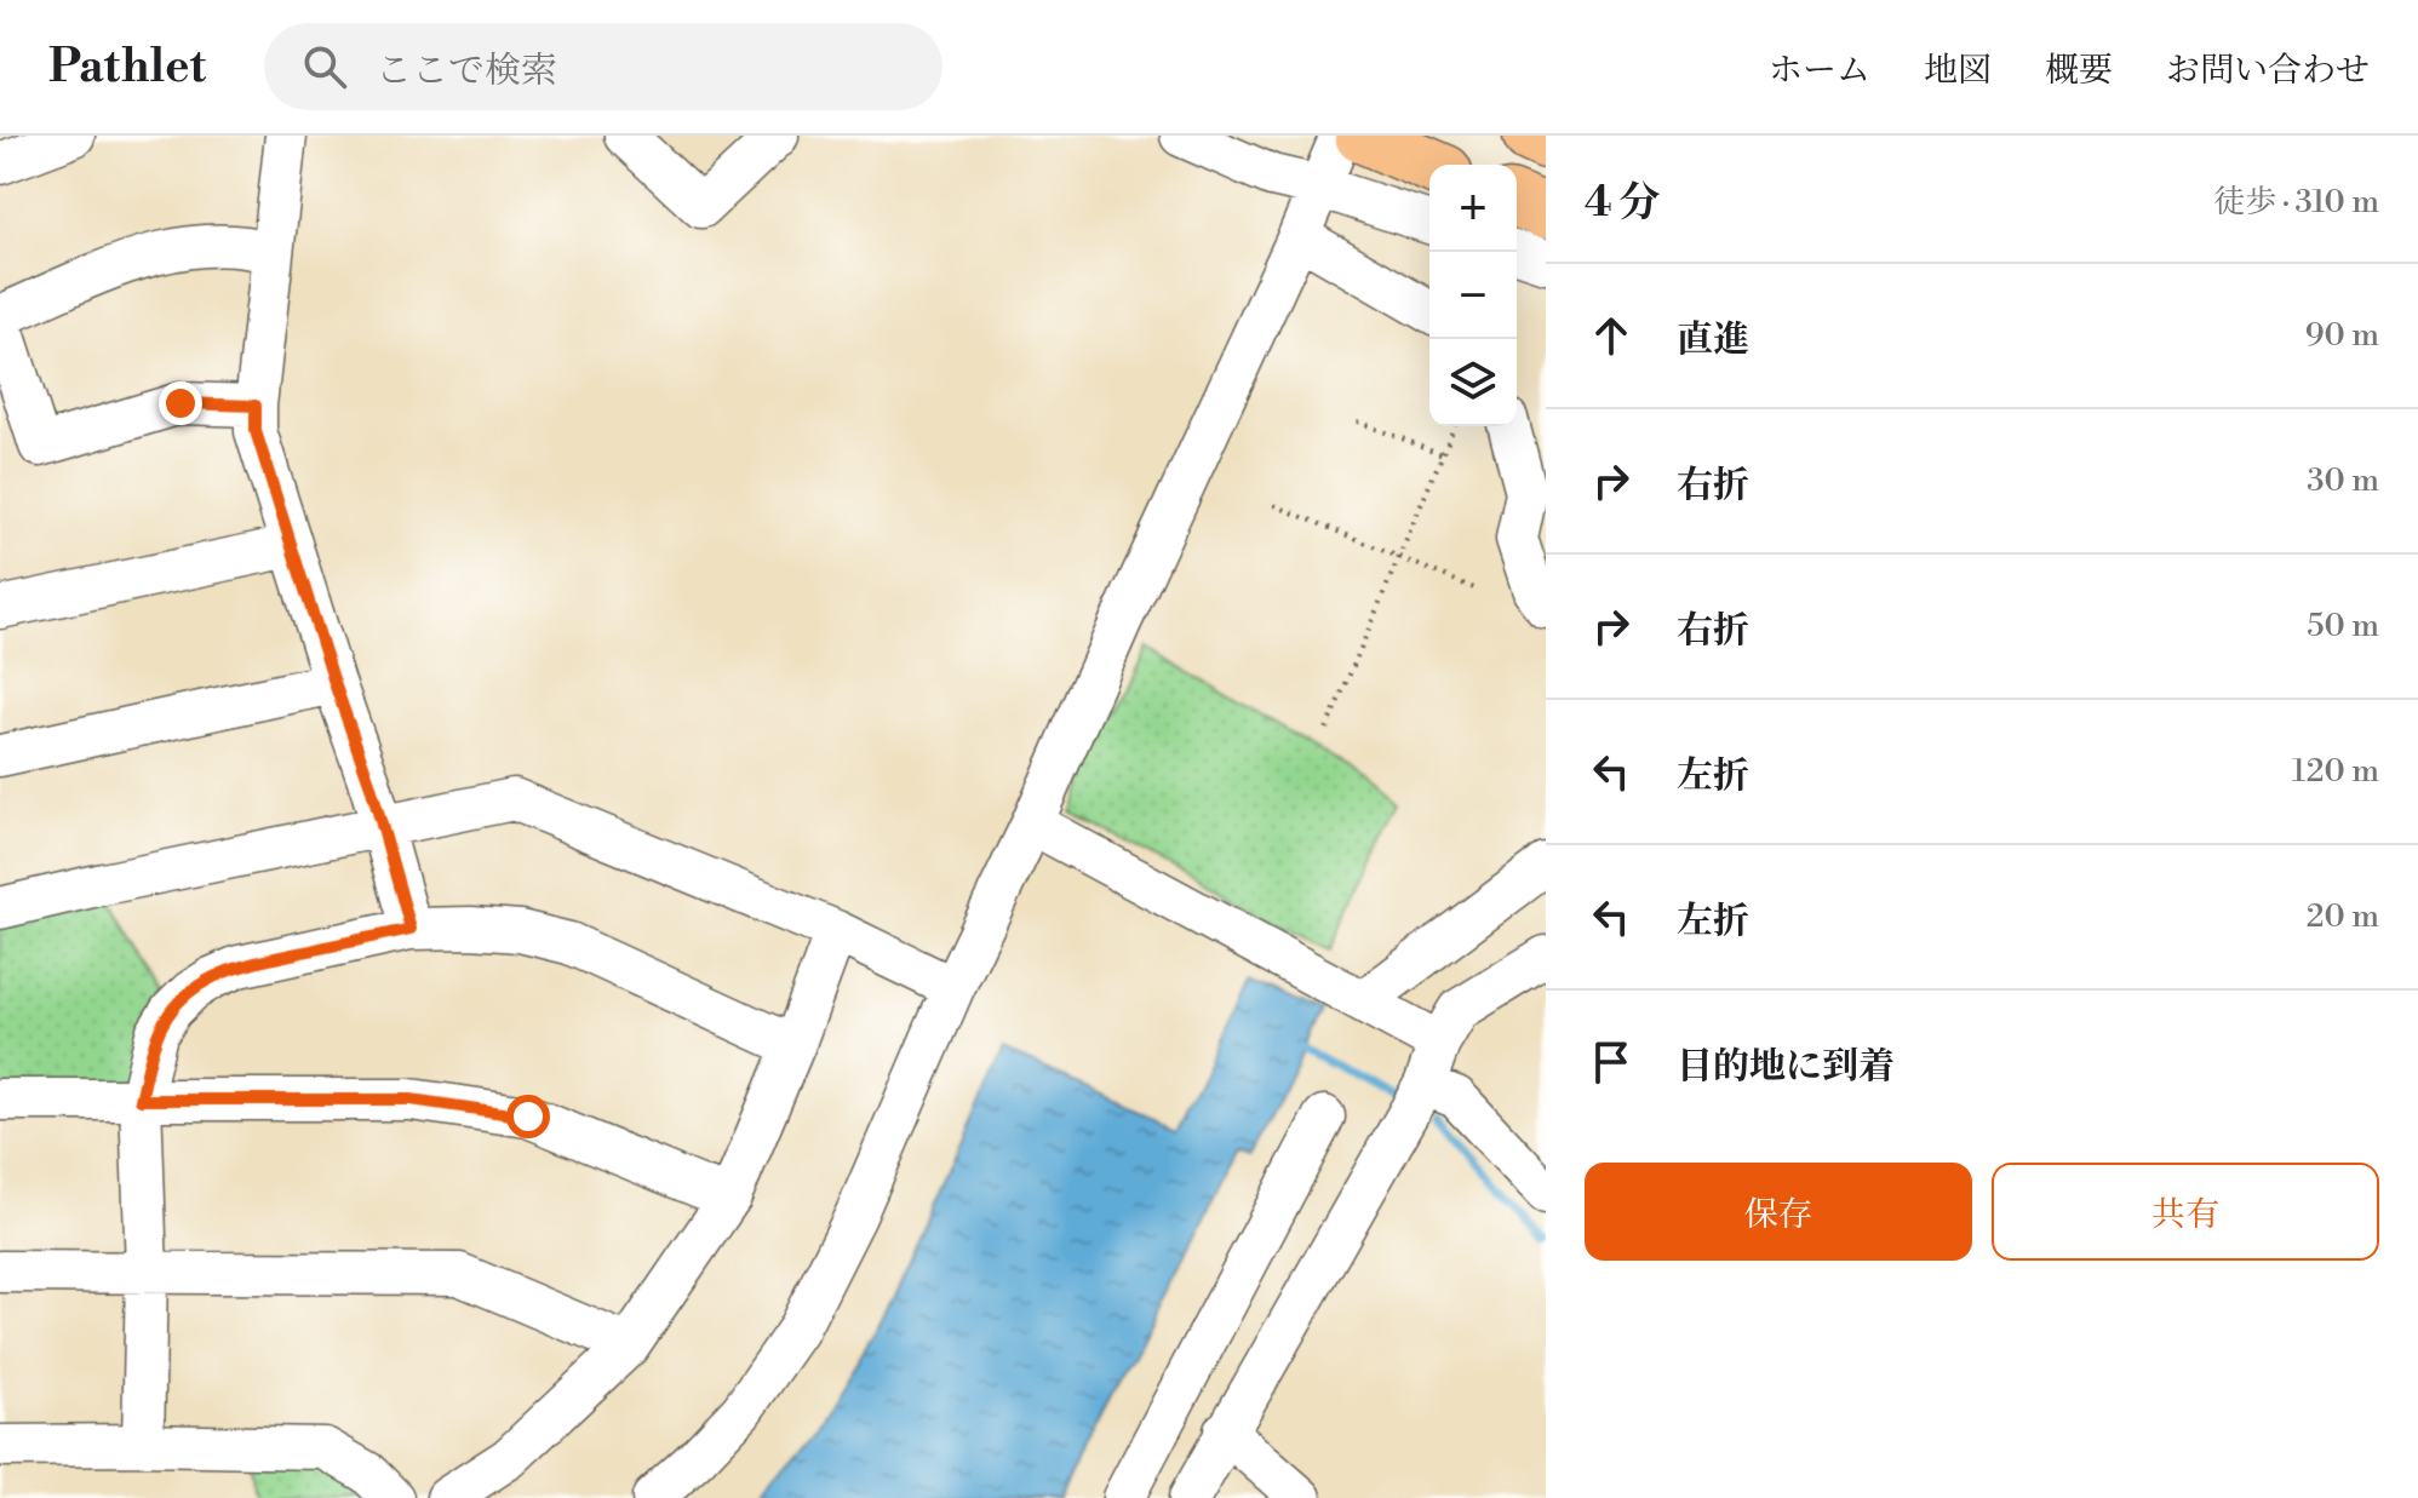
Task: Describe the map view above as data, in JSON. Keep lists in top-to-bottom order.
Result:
{
  "page": {
    "header": "Pathlet",
    "search": "ここで検索",
    "nav": [
      "ホーム",
      "地図",
      "概要",
      "お問い合わせ"
    ],
    "heading": ["4 分", "徒歩 · 310 m"],
    "map_buttons": ["+", "−"],
    "list": [
      ["直進", "90 m"],
      ["右折", "30 m"],
      ["右折", "50 m"],
      ["左折", "120 m"],
      ["左折", "20 m"],
      "目的地に到着"
    ],
    "buttons": ["保存", "共有"]
  }
}
